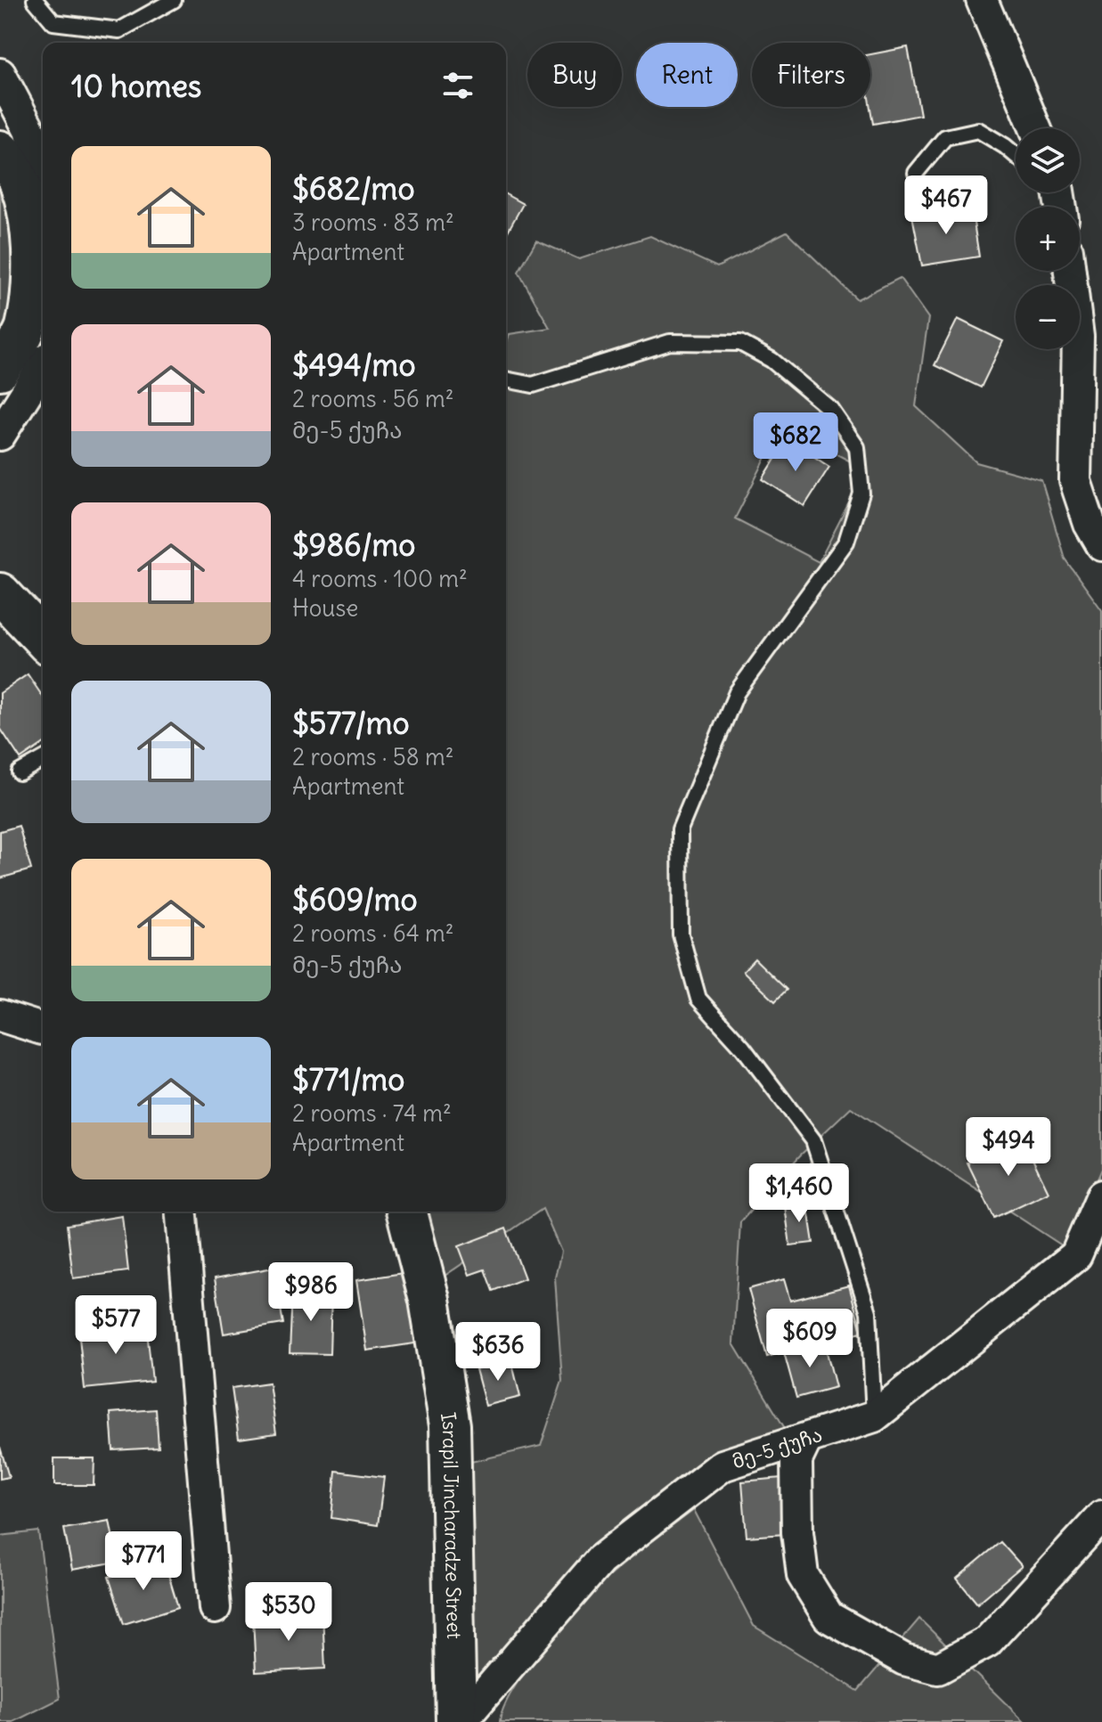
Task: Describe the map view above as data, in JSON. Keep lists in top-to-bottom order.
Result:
{
  "streets": {
    "street": ["მე-5 ქუჩა", "Israpil Jincharadze Street"]
  },
  "crossings": [
    ["მე-5 ქუჩა", "Israpil Jincharadze Street"]
  ],
  "page": {
    "chip": ["Buy", "Rent", "Filters"],
    "heading": "10 homes",
    "map_buttons": ["+", "−"],
    "list": [
      {
        "name": "$682/mo",
        "note": "3 rooms · 83 m² · Apartment"
      },
      {
        "name": "$494/mo",
        "note": "2 rooms · 56 m² · მე-5 ქუჩა"
      },
      {
        "name": "$986/mo",
        "note": "4 rooms · 100 m² · House"
      },
      {
        "name": "$577/mo",
        "note": "2 rooms · 58 m² · Apartment"
      },
      {
        "name": "$609/mo",
        "note": "2 rooms · 64 m² · მე-5 ქუჩა"
      },
      {
        "name": "$771/mo",
        "note": "2 rooms · 74 m² · Apartment"
      }
    ],
    "price": [
      "$467",
      "$682",
      "$494",
      "$1,460",
      "$986",
      "$577",
      "$609",
      "$636",
      "$771",
      "$530"
    ]
  }
}
